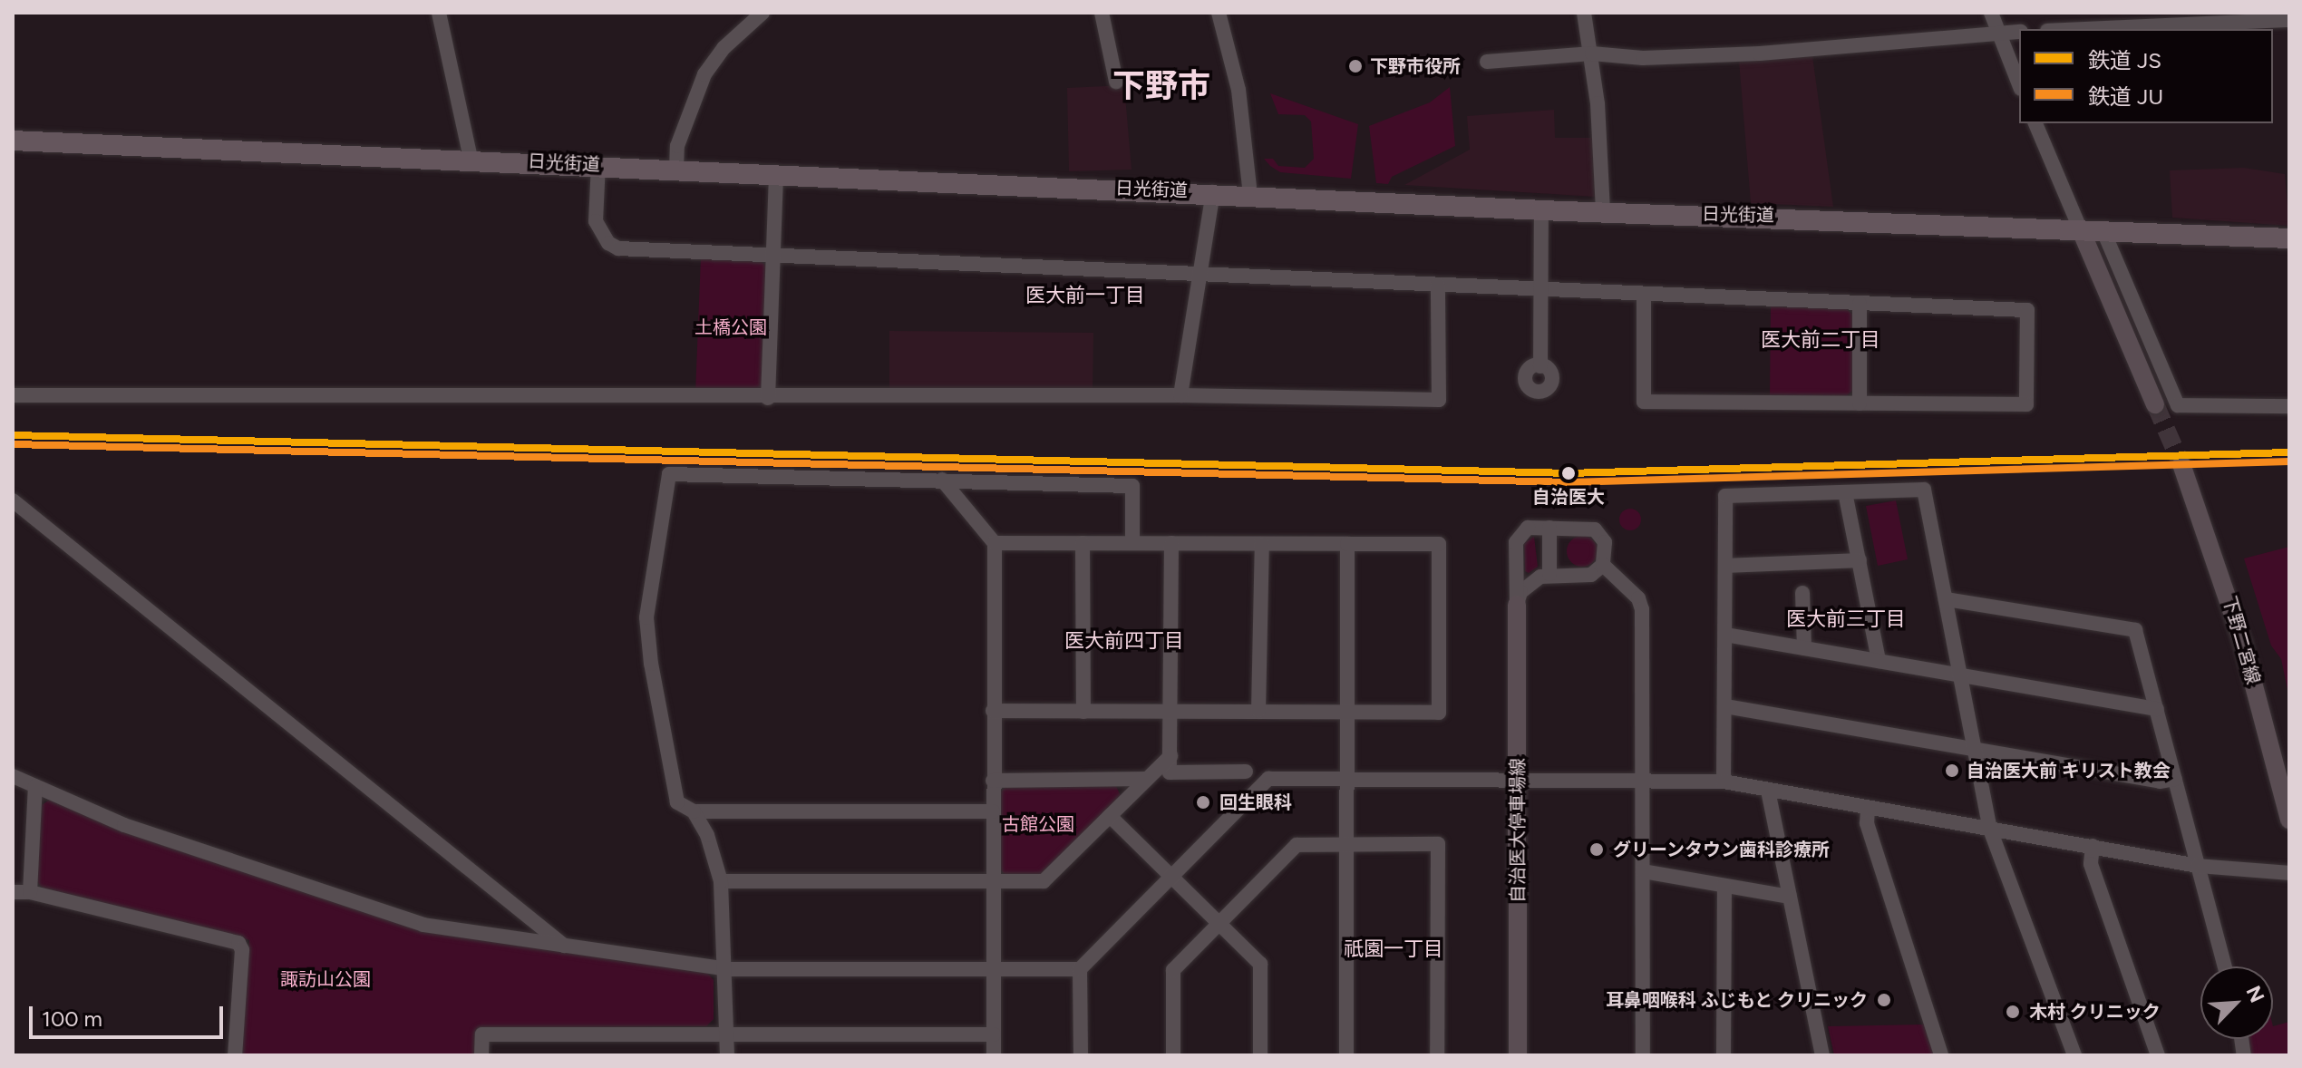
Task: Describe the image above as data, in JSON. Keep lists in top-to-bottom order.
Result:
{
  "streets": {
    "highway": ["日光街道"],
    "main road": ["下野二宮線", "自治医大停車場線"]
  },
  "districts": [
    "下野市",
    "医大前一丁目",
    "医大前二丁目",
    "医大前三丁目",
    "医大前四丁目",
    "祇園一丁目"
  ],
  "parks": ["土橋公園", "古館公園", "諏訪山公園"],
  "places": [
    "下野市役所",
    "自治医大",
    "自治医大前 キリスト教会",
    "回生眼科",
    "グリーンタウン歯科診療所",
    "耳鼻咽喉科 ふじもと クリニック",
    "木村 クリニック"
  ],
  "lines": ["rail line JS", "rail line JU"],
  "legend": ["鉄道 JS", "鉄道 JU"],
  "scale_bar": "100 m",
  "north": "top right"
}
